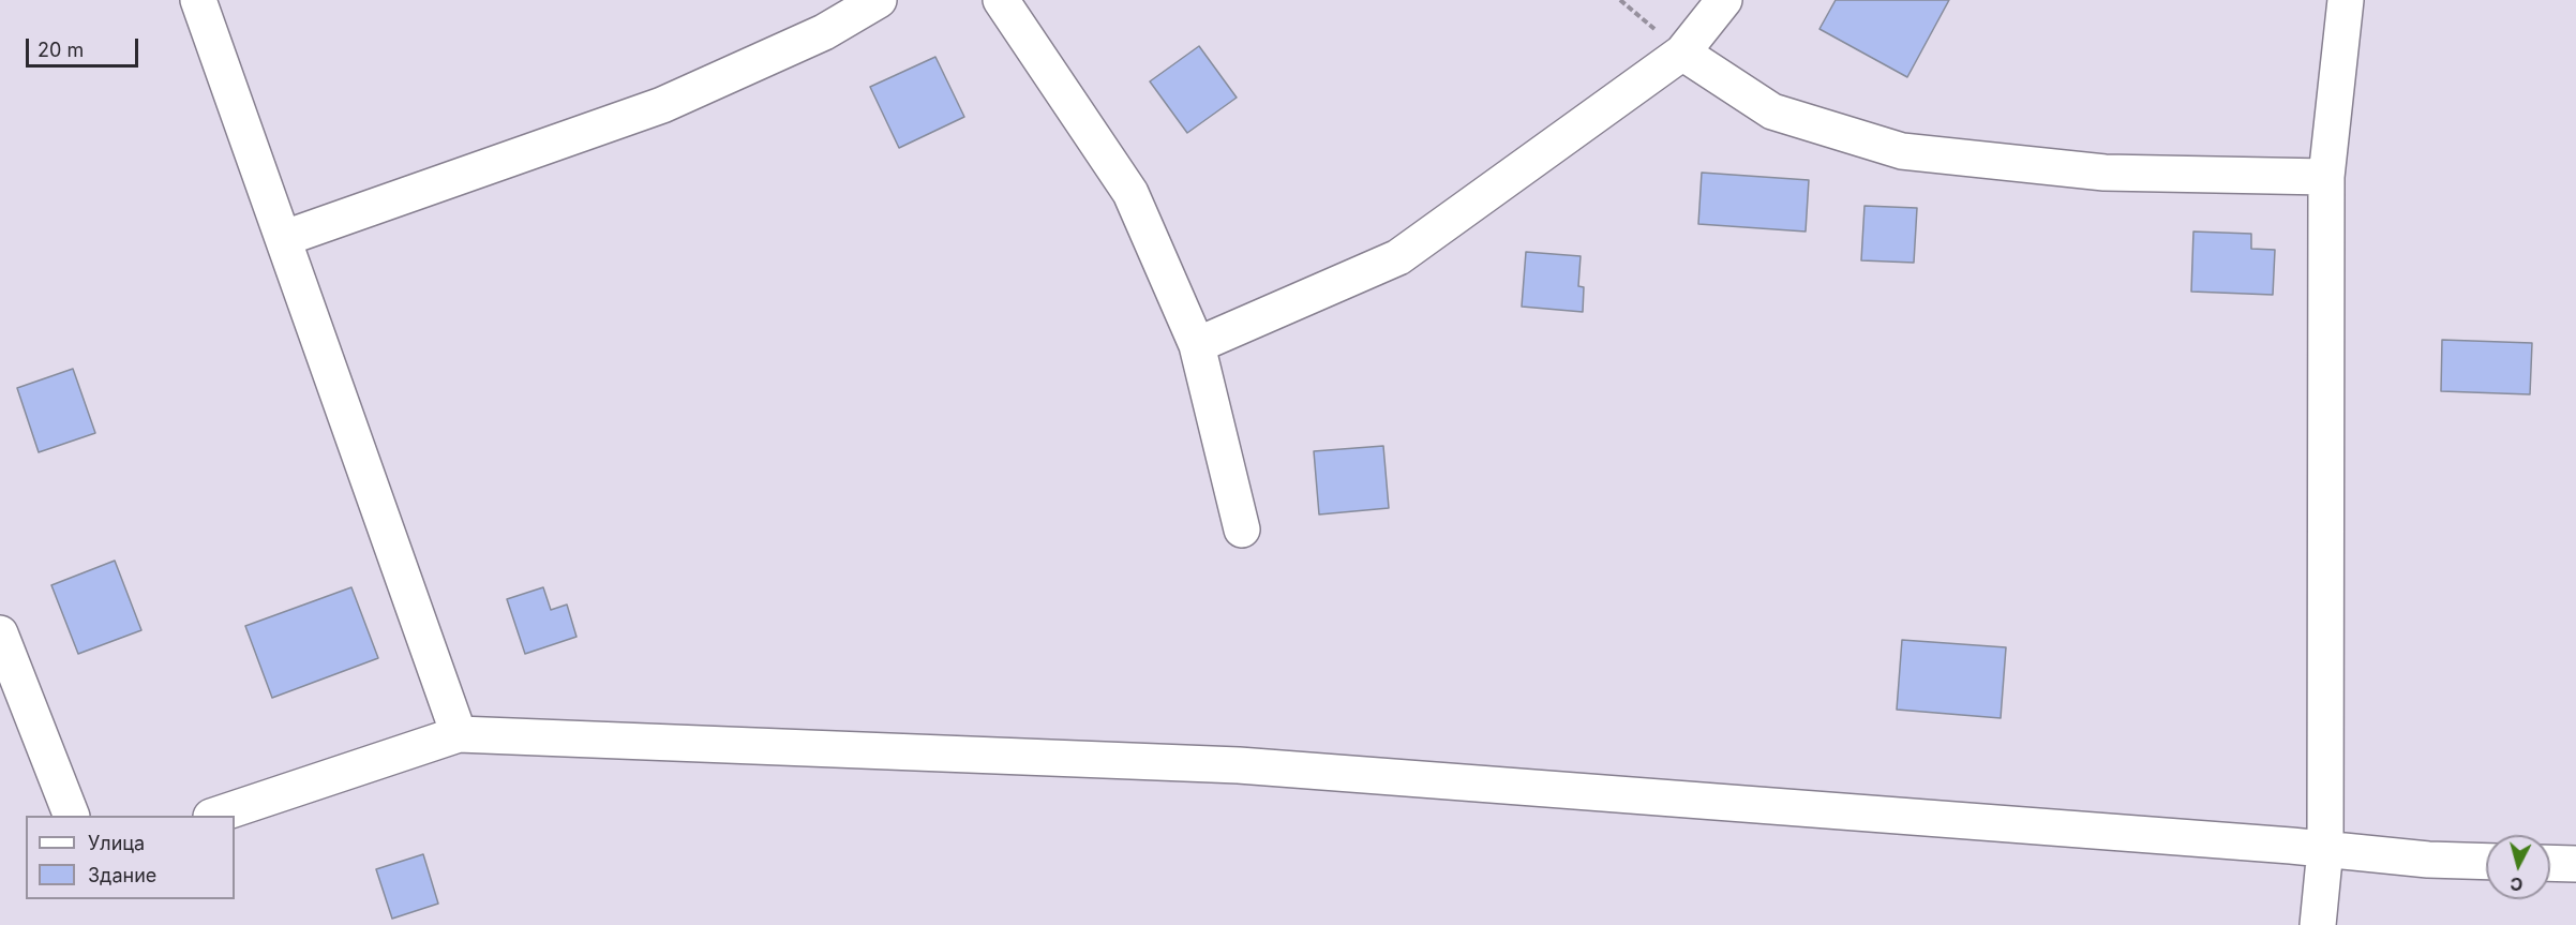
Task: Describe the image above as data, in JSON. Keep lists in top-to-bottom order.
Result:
{
  "legend": ["Улица", "Здание"],
  "scale_bar": "20 m",
  "north": "bottom"
}
